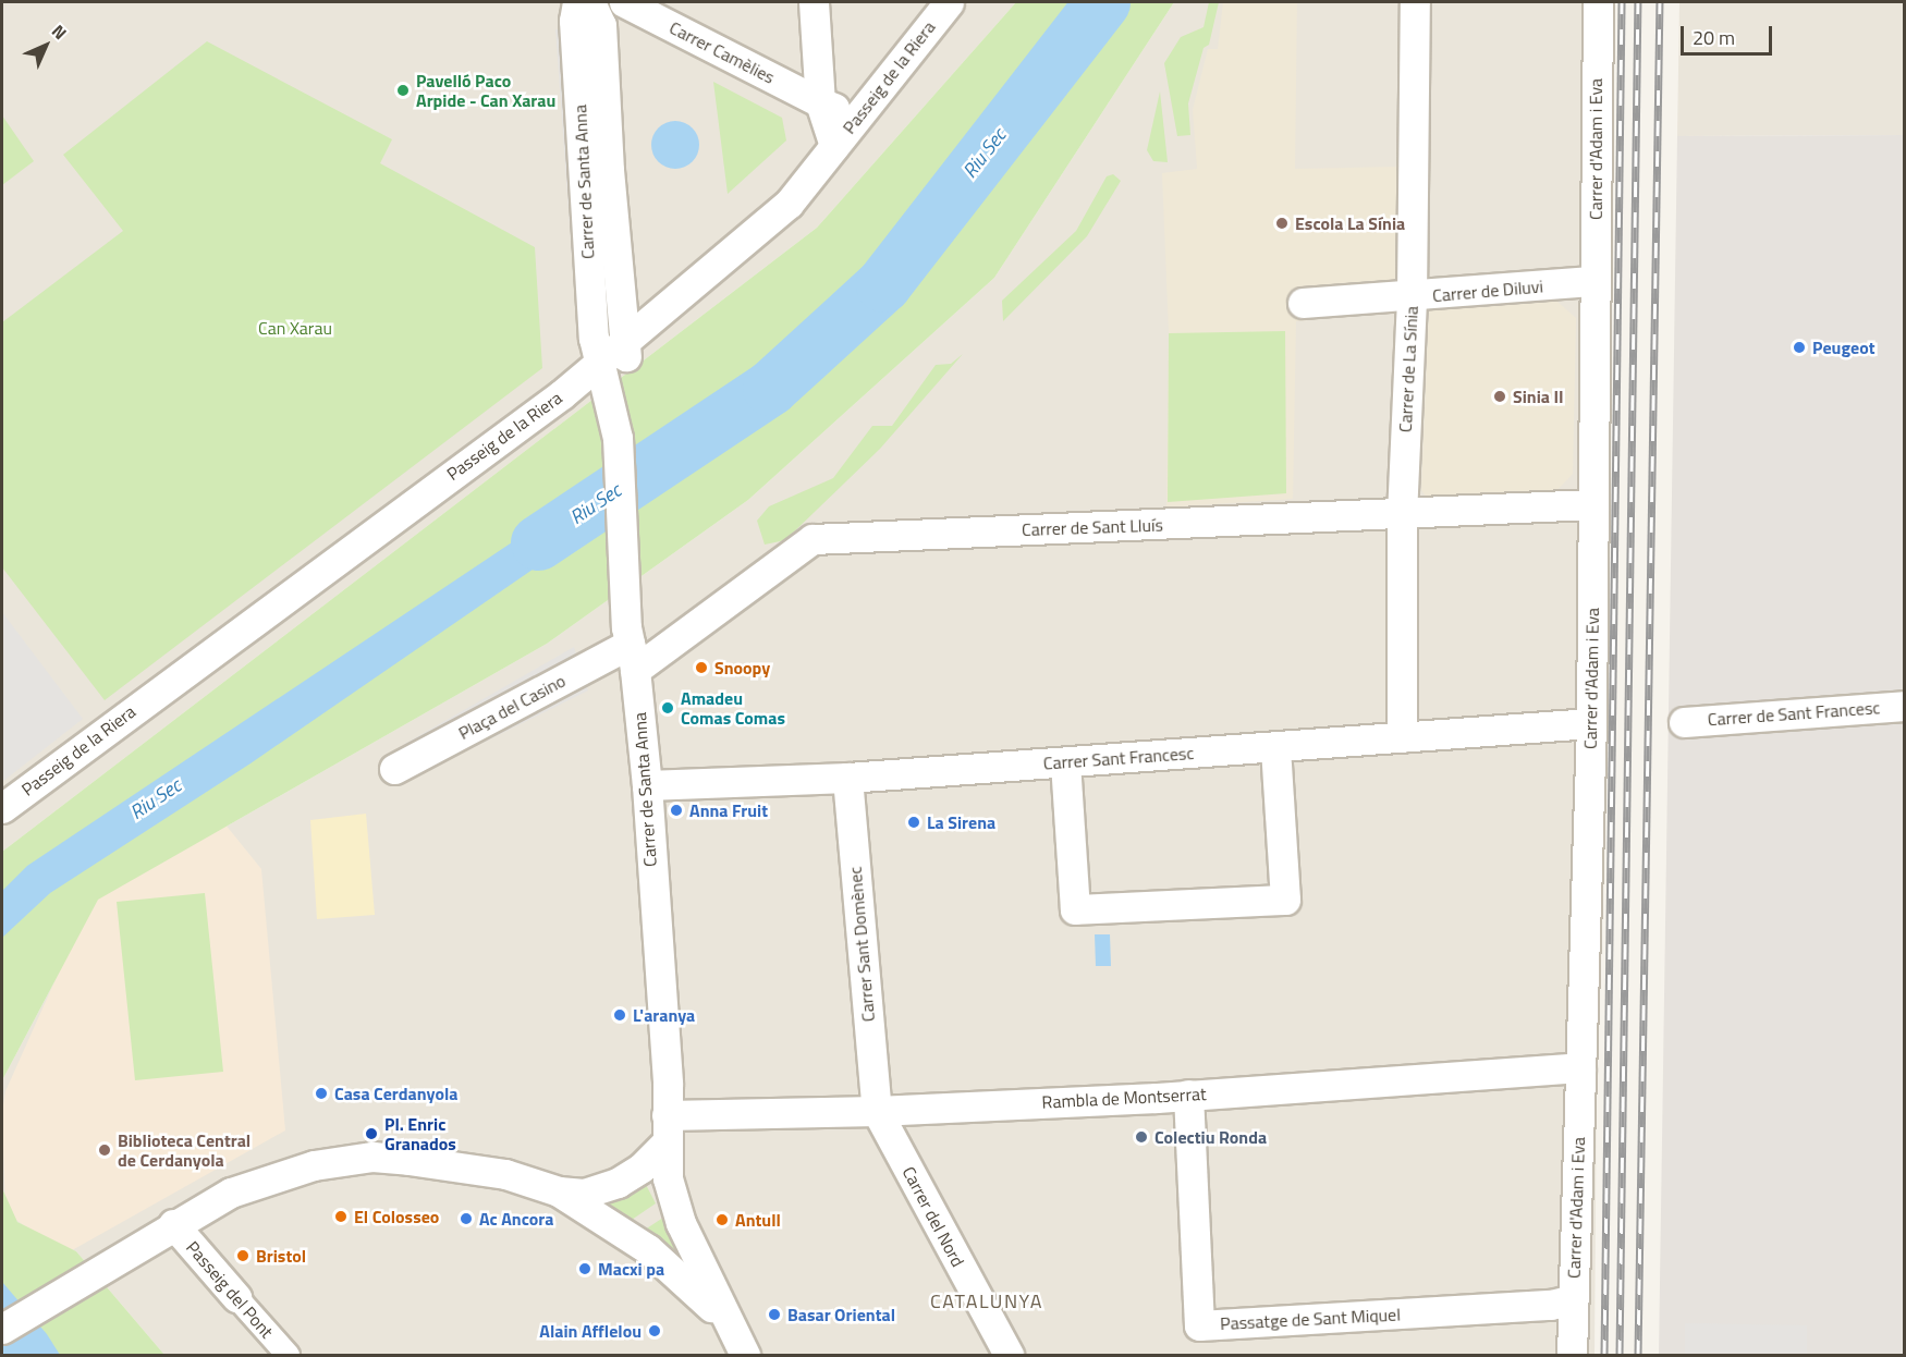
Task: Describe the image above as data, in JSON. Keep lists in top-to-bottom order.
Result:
{
  "streets": {
    "street": [
      "Carrer Camèlies",
      "Passeig de la Riera",
      "Carrer d'Adam i Eva",
      "Carrer de Santa Anna",
      "Carrer de Diluvi",
      "Carrer de La Sínia",
      "Carrer de Sant Lluís",
      "Plaça del Casino",
      "Carrer de Sant Francesc",
      "Carrer Sant Francesc",
      "Carrer Sant Domènec",
      "Rambla de Montserrat",
      "Carrer del Nord",
      "Passeig del Pont",
      "Passatge de Sant Miquel"
    ]
  },
  "crossings": [
    ["Carrer Camèlies", "Passeig de la Riera"],
    ["Passeig de la Riera", "Carrer de Santa Anna"],
    ["Carrer d'Adam i Eva", "Carrer de Diluvi"],
    ["Carrer d'Adam i Eva", "Carrer de Sant Lluís"],
    ["Carrer d'Adam i Eva", "Carrer Sant Francesc"],
    ["Carrer d'Adam i Eva", "Rambla de Montserrat"],
    ["Carrer d'Adam i Eva", "Passatge de Sant Miquel"],
    ["Carrer de Santa Anna", "Carrer de Sant Lluís"],
    ["Carrer de Santa Anna", "Plaça del Casino"],
    ["Carrer de Santa Anna", "Carrer Sant Francesc"],
    ["Carrer de Santa Anna", "Rambla de Montserrat"],
    ["Carrer de Diluvi", "Carrer de La Sínia"],
    ["Carrer de La Sínia", "Carrer de Sant Lluís"],
    ["Carrer de La Sínia", "Carrer Sant Francesc"],
    ["Carrer de Sant Lluís", "Plaça del Casino"],
    ["Carrer Sant Francesc", "Carrer Sant Domènec"],
    ["Carrer Sant Domènec", "Rambla de Montserrat"],
    ["Carrer Sant Domènec", "Carrer del Nord"],
    ["Rambla de Montserrat", "Carrer del Nord"],
    ["Rambla de Montserrat", "Passatge de Sant Miquel"]
  ],
  "districts": ["CATALUNYA"],
  "water": ["Riu Sec"],
  "parks": ["Can Xarau"],
  "places": [
    "Pavelló Paco Arpide - Can Xarau",
    "Escola La Sínia",
    "Peugeot",
    "Sinia II",
    "Snoopy",
    "Amadeu Comas Comas",
    "Anna Fruit",
    "La Sirena",
    "L'aranya",
    "Casa Cerdanyola",
    "Pl. Enric Granados",
    "Colectiu Ronda",
    "Biblioteca Central de Cerdanyola",
    "El Colosseo",
    "Ac Ancora",
    "Antull",
    "Bristol",
    "Macxi pa",
    "Basar Oriental",
    "Alain Afflelou"
  ],
  "scale_bar": "20 m",
  "north": "top right"
}
